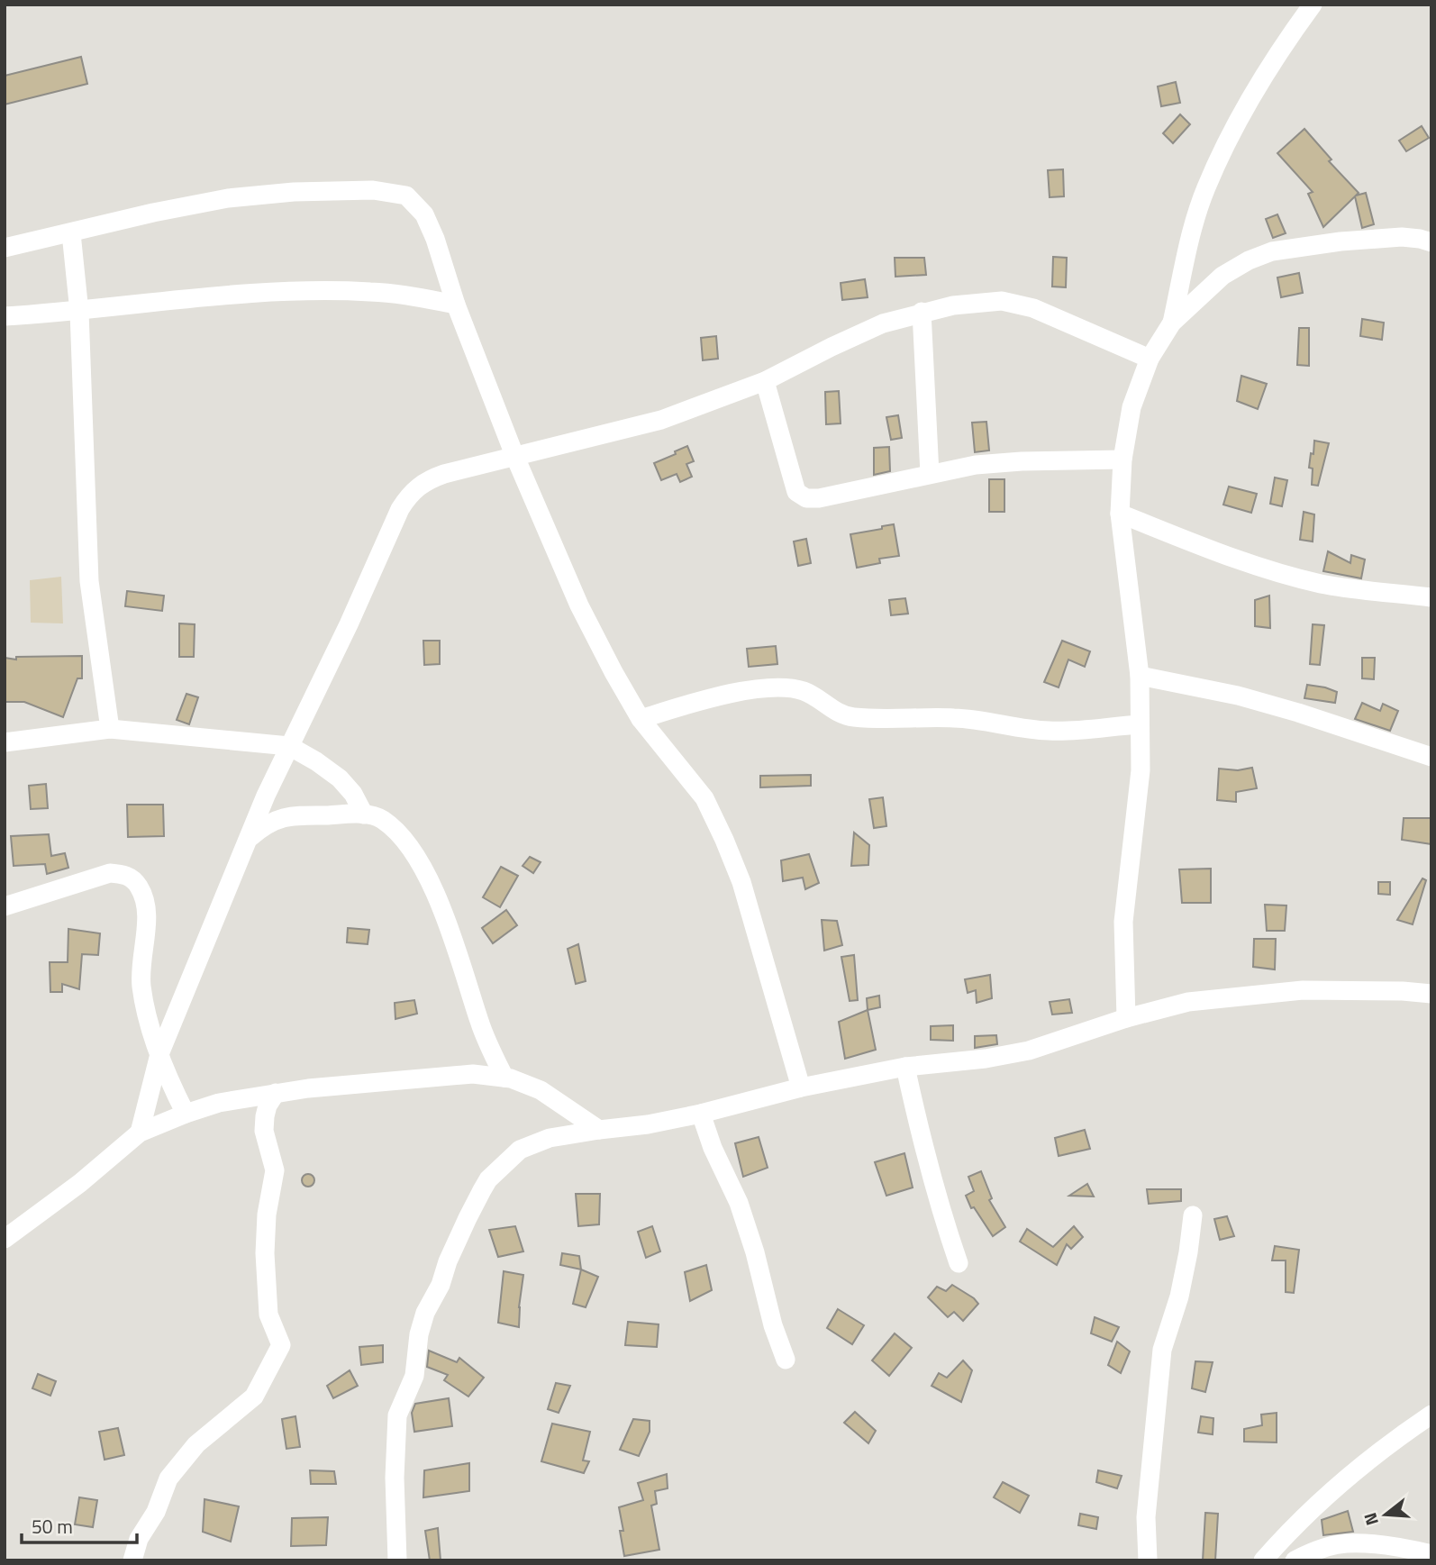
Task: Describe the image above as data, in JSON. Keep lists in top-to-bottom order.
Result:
{
  "scale_bar": "50 m",
  "north": "left"
}
